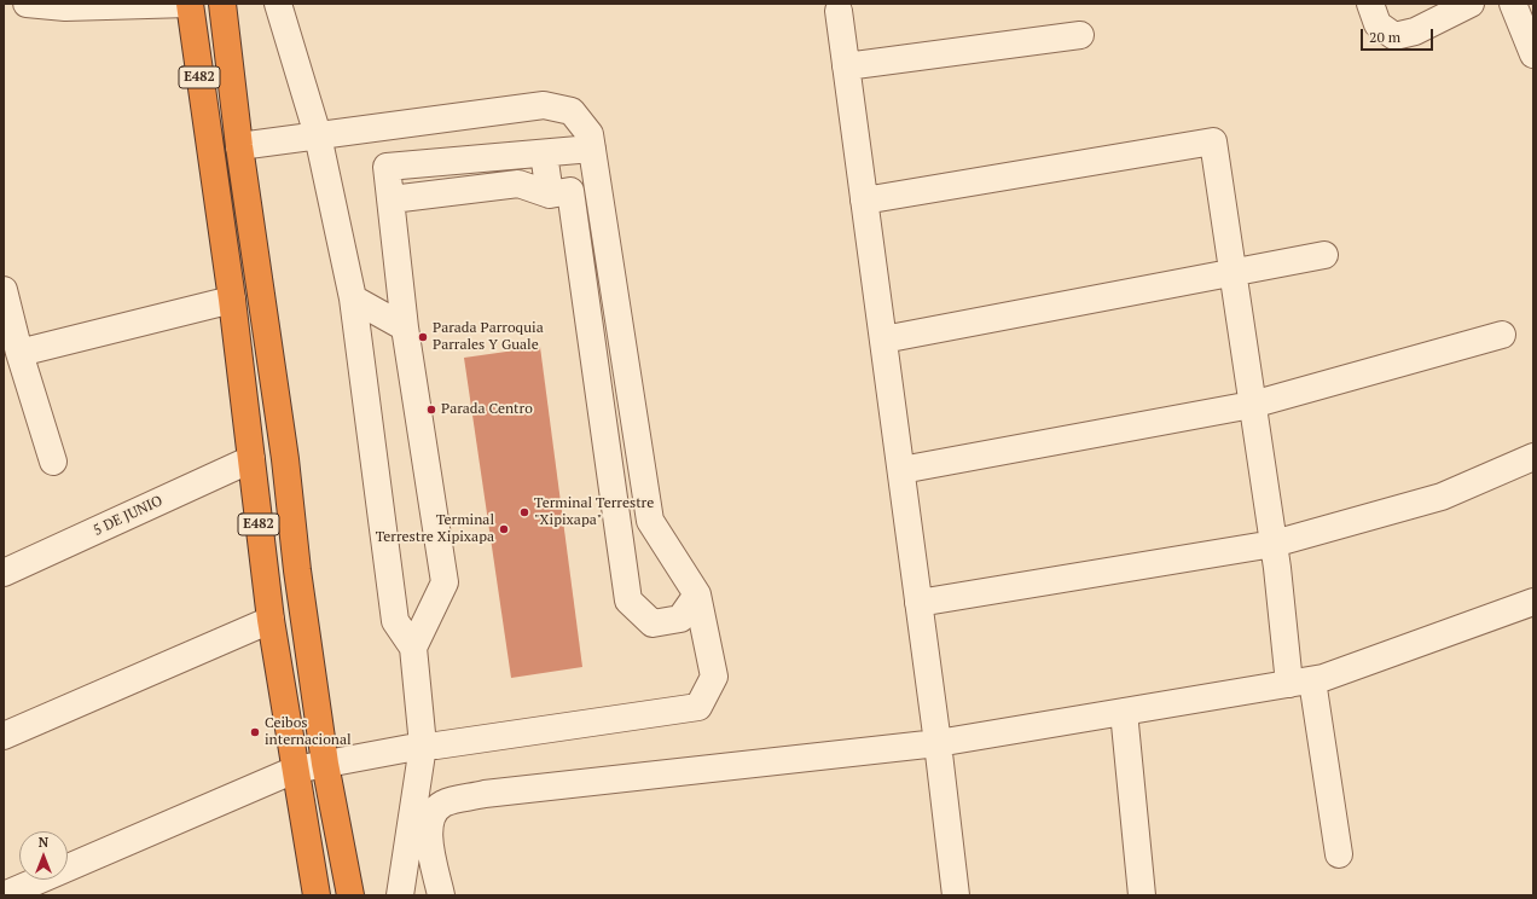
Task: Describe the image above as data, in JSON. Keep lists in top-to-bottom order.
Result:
{
  "streets": {
    "highway": ["E482"],
    "street": ["5 DE JUNIO"]
  },
  "crossings": [
    ["E482", "5 DE JUNIO"]
  ],
  "places": [
    "Parada Parroquia Parrales Y Guale",
    "Parada Centro",
    "Terminal Terrestre \"Xipixapa\"",
    "Terminal Terrestre Xipixapa",
    "Ceibos internacional"
  ],
  "scale_bar": "20 m",
  "north": "top"
}
